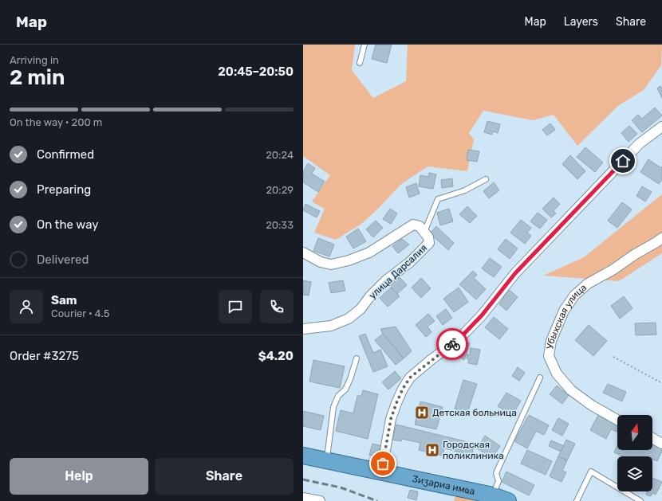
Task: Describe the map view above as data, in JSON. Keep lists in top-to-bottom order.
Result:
{
  "streets": {
    "highway": ["Ӡиӡариа имҩа"],
    "street": ["улица Дарсалия", "Убыхская улица"]
  },
  "places": {
    "hospital": ["Детская больница", "Городская поликлиника"]
  },
  "north": "top",
  "page": {
    "header": "Map",
    "nav": ["Map", "Layers", "Share"],
    "heading": ["2 min", "Arriving in", "20:45–20:50"],
    "panel": [
      "Sam",
      "Courier · 4.5",
      "Order #3275",
      "$4.20"
    ],
    "bar": "On the way · 200 m",
    "list": [
      ["Confirmed", "20:24"],
      ["Preparing", "20:29"],
      ["On the way", "20:33"],
      "Delivered"
    ],
    "buttons": ["Help", "Share"]
  }
}
